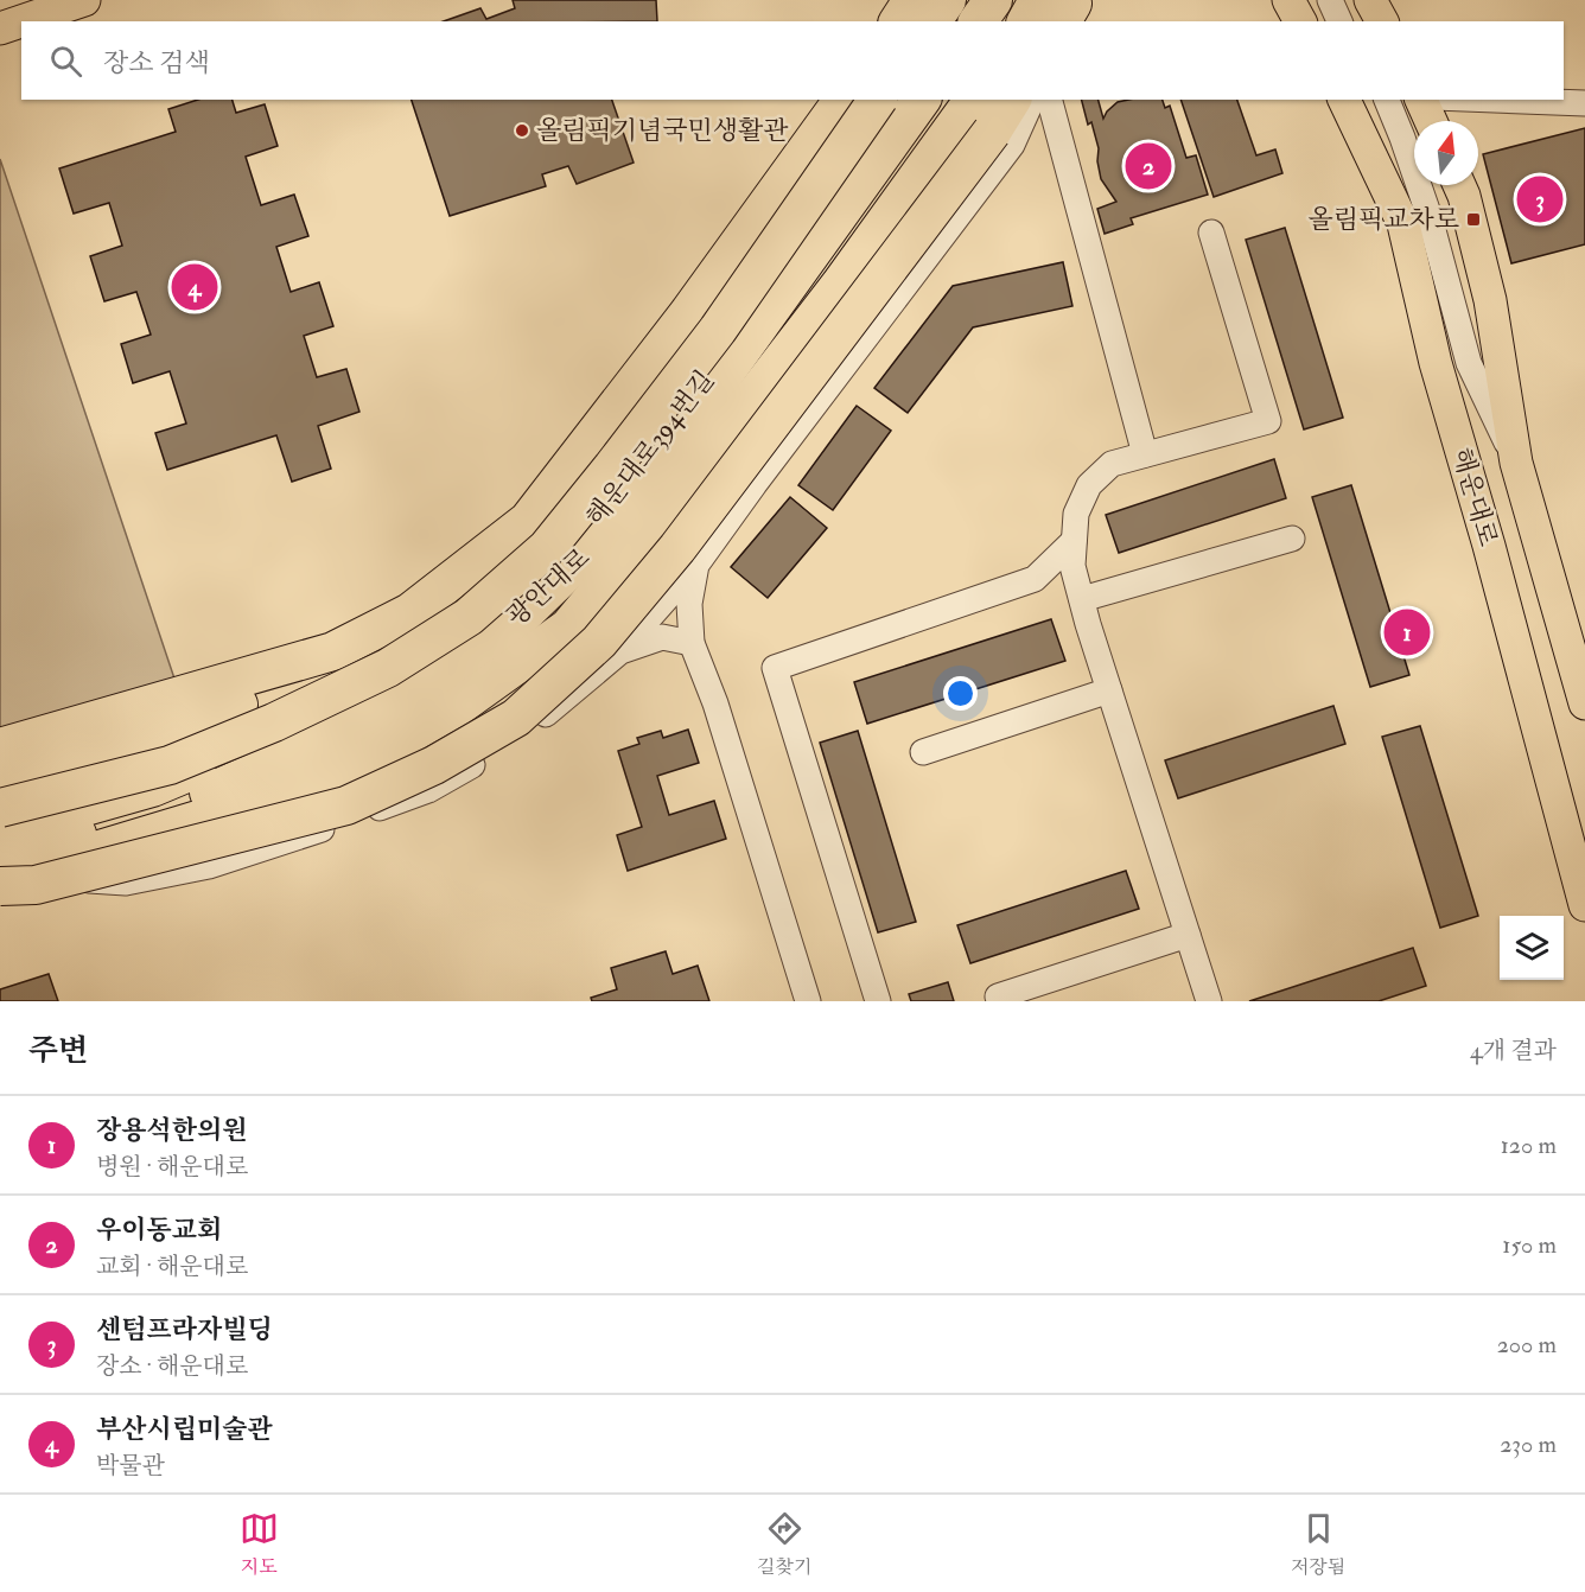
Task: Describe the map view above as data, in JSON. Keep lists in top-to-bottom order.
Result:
{
  "streets": {
    "highway": ["광안대로"],
    "main road": ["해운대로394번길", "해운대로"]
  },
  "places": {
    "other": ["올림픽기념국민생활관"],
    "transit": ["올림픽교차로"]
  },
  "north": "top",
  "page": {
    "search": "장소 검색",
    "pins": [
      "2",
      "3",
      "4",
      "1"
    ],
    "heading": ["주변", "4개 결과"],
    "list": [
      {
        "mark": "1",
        "name": "장용석한의원",
        "note": "병원 · 해운대로",
        "value": "120 m"
      },
      {
        "mark": "2",
        "name": "우이동교회",
        "note": "교회 · 해운대로",
        "value": "150 m"
      },
      {
        "mark": "3",
        "name": "센텀프라자빌딩",
        "note": "장소 · 해운대로",
        "value": "200 m"
      },
      {
        "mark": "4",
        "name": "부산시립미술관",
        "note": "박물관",
        "value": "230 m"
      }
    ],
    "nav": ["지도", "길찾기", "저장됨"]
  }
}
